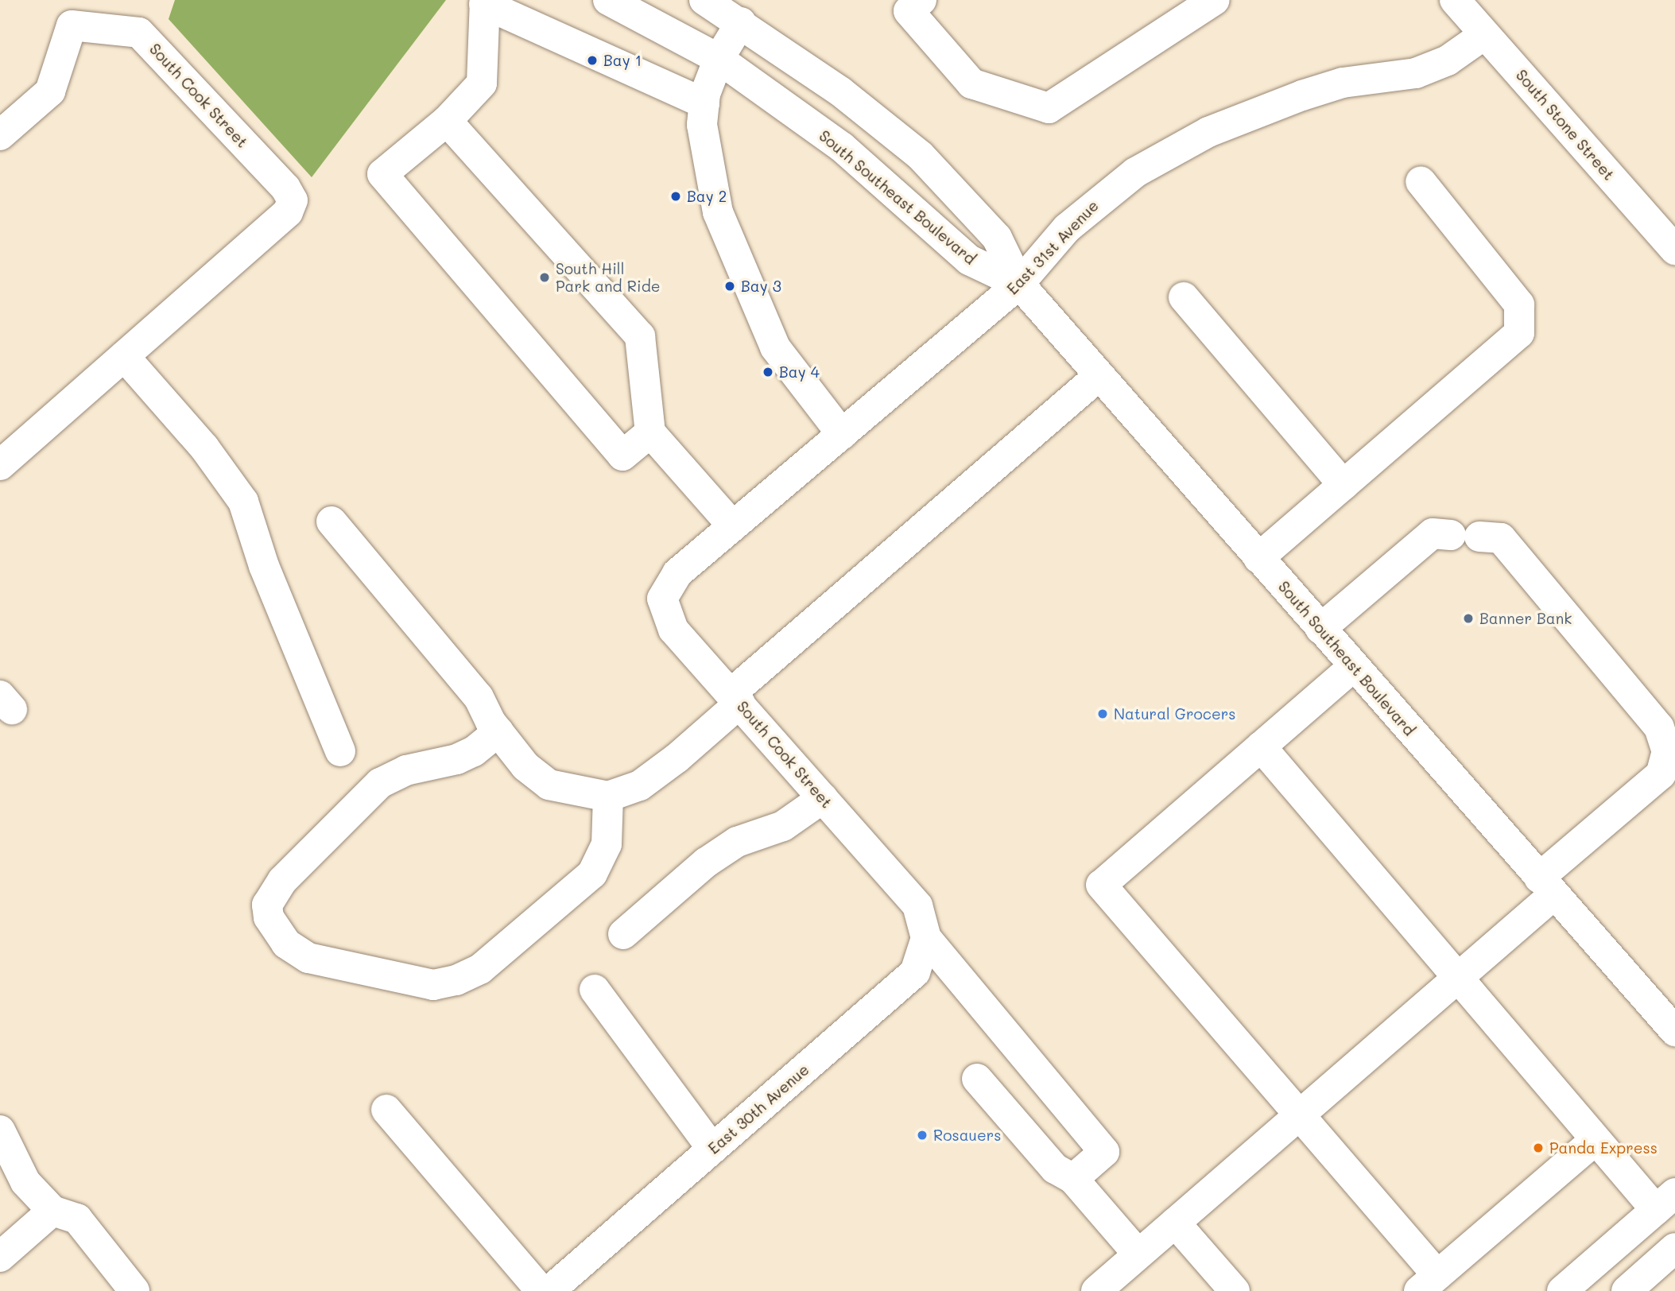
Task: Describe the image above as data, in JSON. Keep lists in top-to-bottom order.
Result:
{
  "streets": {
    "street": [
      "South Cook Street",
      "South Stone Street",
      "South Southeast Boulevard",
      "East 31st Avenue",
      "East 30th Avenue"
    ]
  },
  "crossings": [
    ["South Cook Street", "East 31st Avenue"],
    ["South Cook Street", "East 30th Avenue"],
    ["South Stone Street", "East 31st Avenue"],
    ["South Southeast Boulevard", "East 31st Avenue"]
  ],
  "places": [
    "Bay 1",
    "Bay 2",
    "South Hill Park and Ride",
    "Bay 3",
    "Bay 4",
    "Banner Bank",
    "Natural Grocers",
    "Rosauers",
    "Panda Express"
  ]
}
